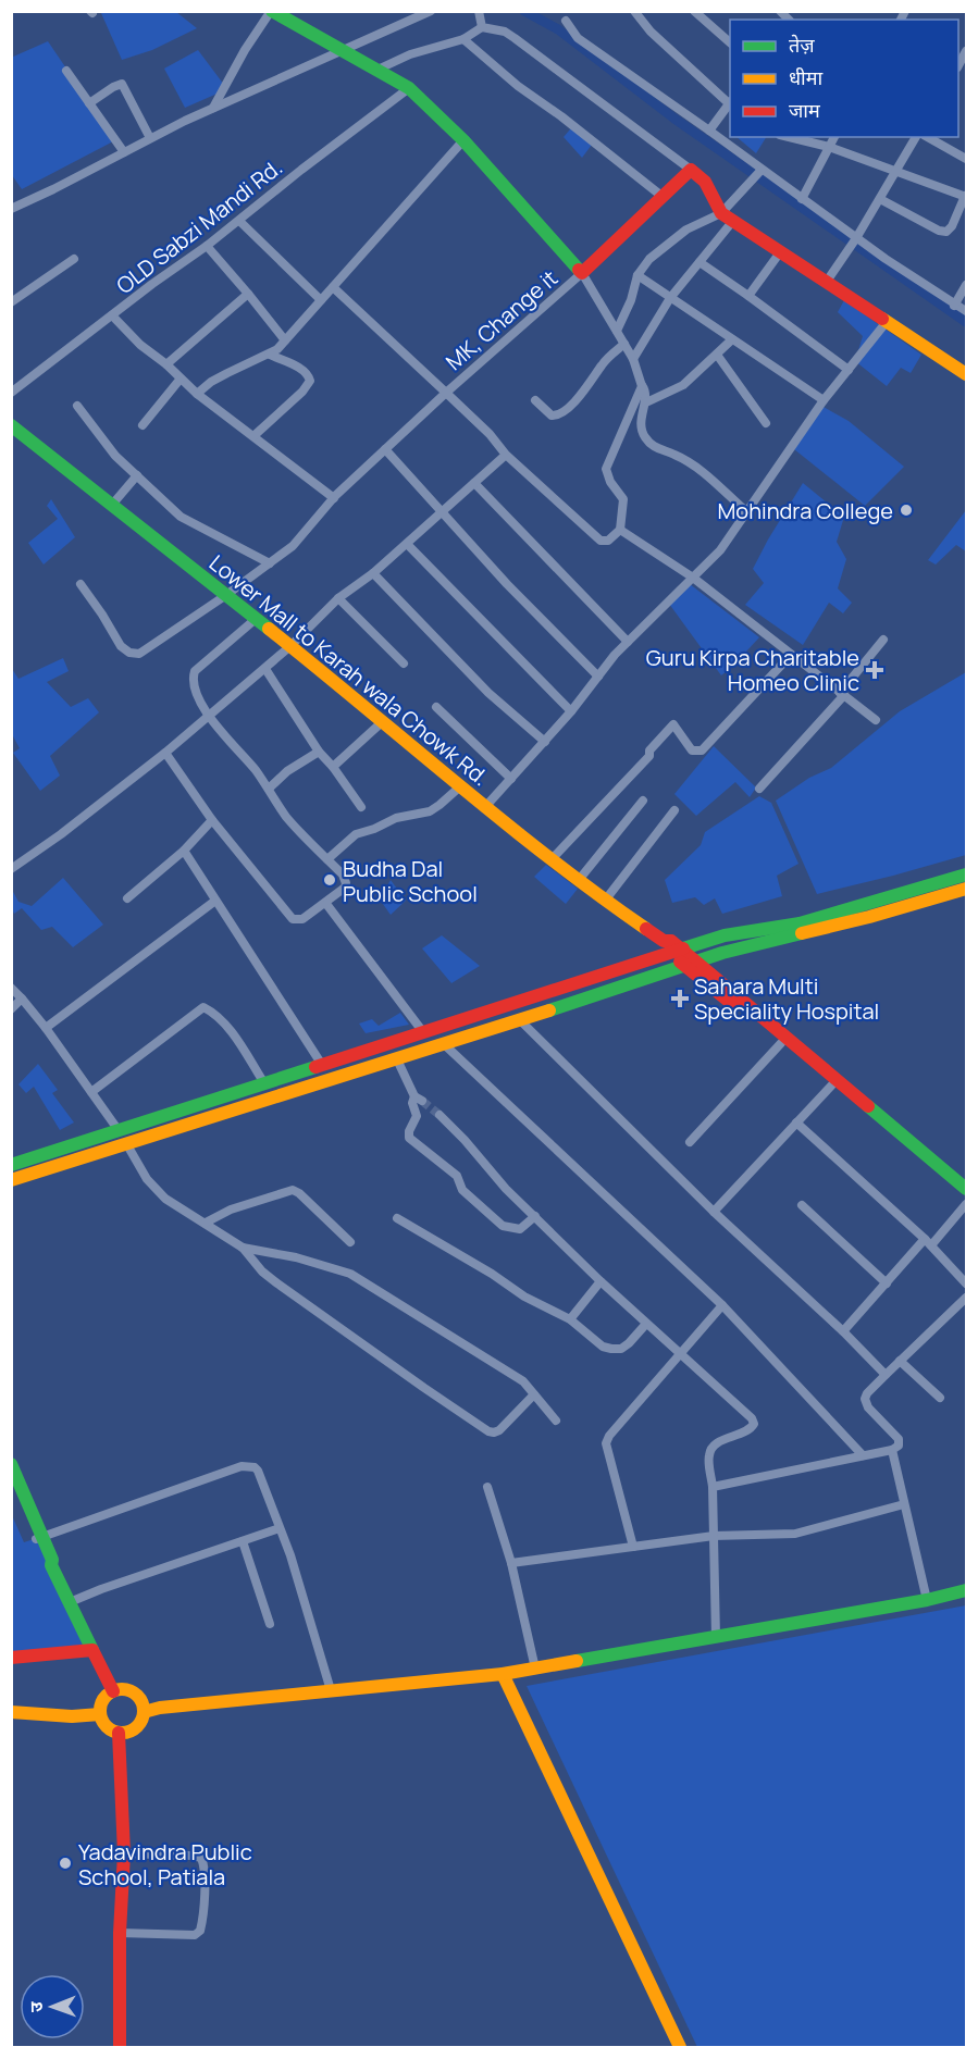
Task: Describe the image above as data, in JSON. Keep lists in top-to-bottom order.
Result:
{
  "streets": {
    "main road": ["Lower Mall to Karah wala Chowk Rd."],
    "street": ["OLD Sabzi Mandi Rd.", "MK, Change it"]
  },
  "places": {
    "other": ["Mohindra College", "Budha Dal Public School", "Yadavindra Public School, Patiala"],
    "health": ["Guru Kirpa Charitable Homeo Clinic", "Sahara Multi Speciality Hospital"]
  },
  "legend": ["तेज़", "धीमा", "जाम"],
  "north": "left"
}
